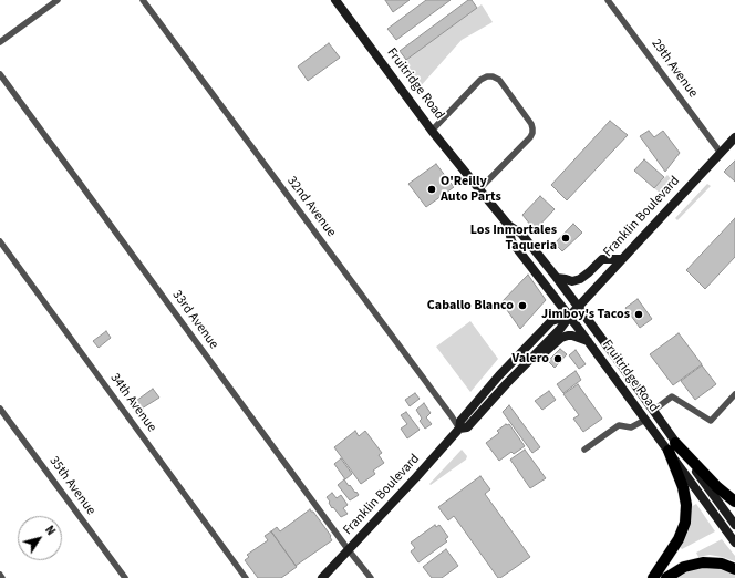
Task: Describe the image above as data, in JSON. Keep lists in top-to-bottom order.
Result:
{
  "streets": {
    "main road": ["Fruitridge Road", "Franklin Boulevard"],
    "street": [
      "29th Avenue",
      "32nd Avenue",
      "33rd Avenue",
      "34th Avenue",
      "35th Avenue"
    ]
  },
  "crossings": [
    ["29th Avenue", "Franklin Boulevard"],
    ["Fruitridge Road", "Franklin Boulevard"],
    ["32nd Avenue", "Franklin Boulevard"],
    ["Franklin Boulevard", "33rd Avenue"]
  ],
  "places": [
    "O'Reilly Auto Parts",
    "Los Inmortales Taqueria",
    "Caballo Blanco",
    "Jimboy's Tacos",
    "Valero"
  ],
  "north": "top right"
}
